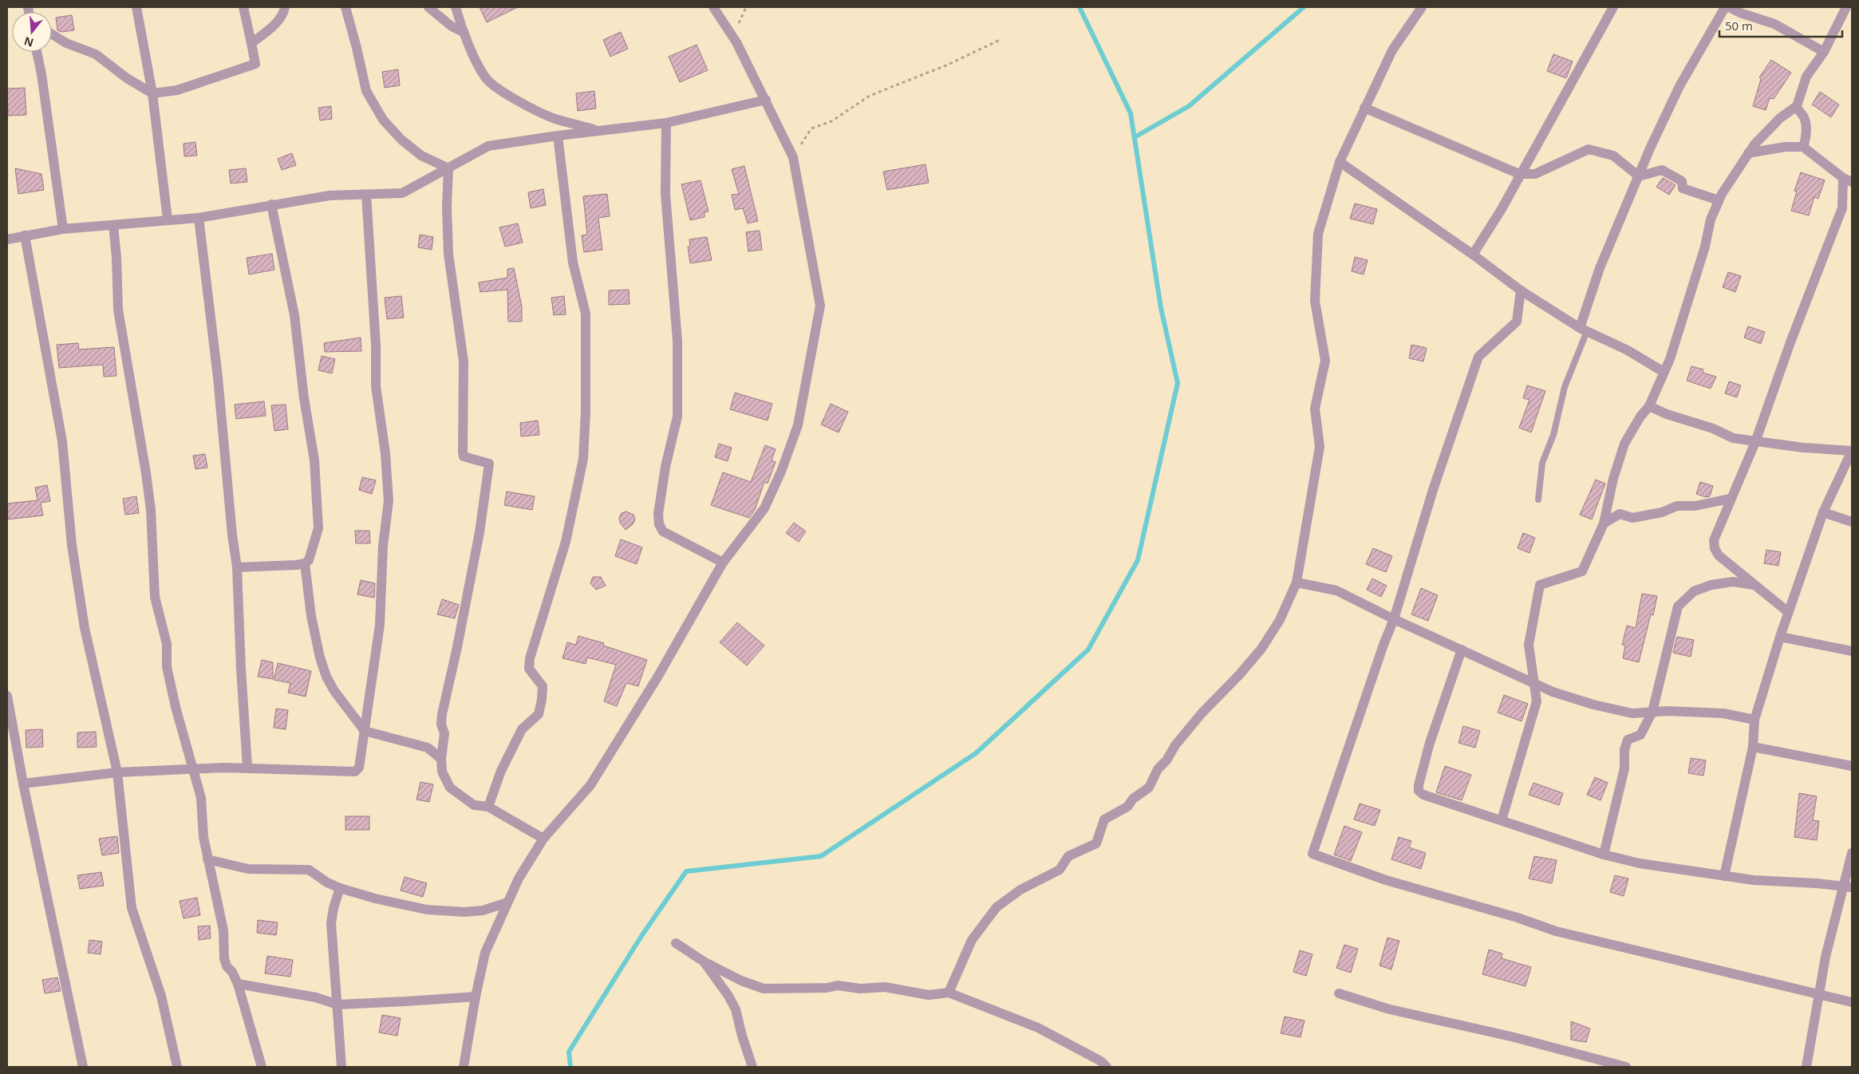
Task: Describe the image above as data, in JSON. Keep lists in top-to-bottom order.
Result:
{
  "scale_bar": "50 m",
  "north": "bottom"
}
